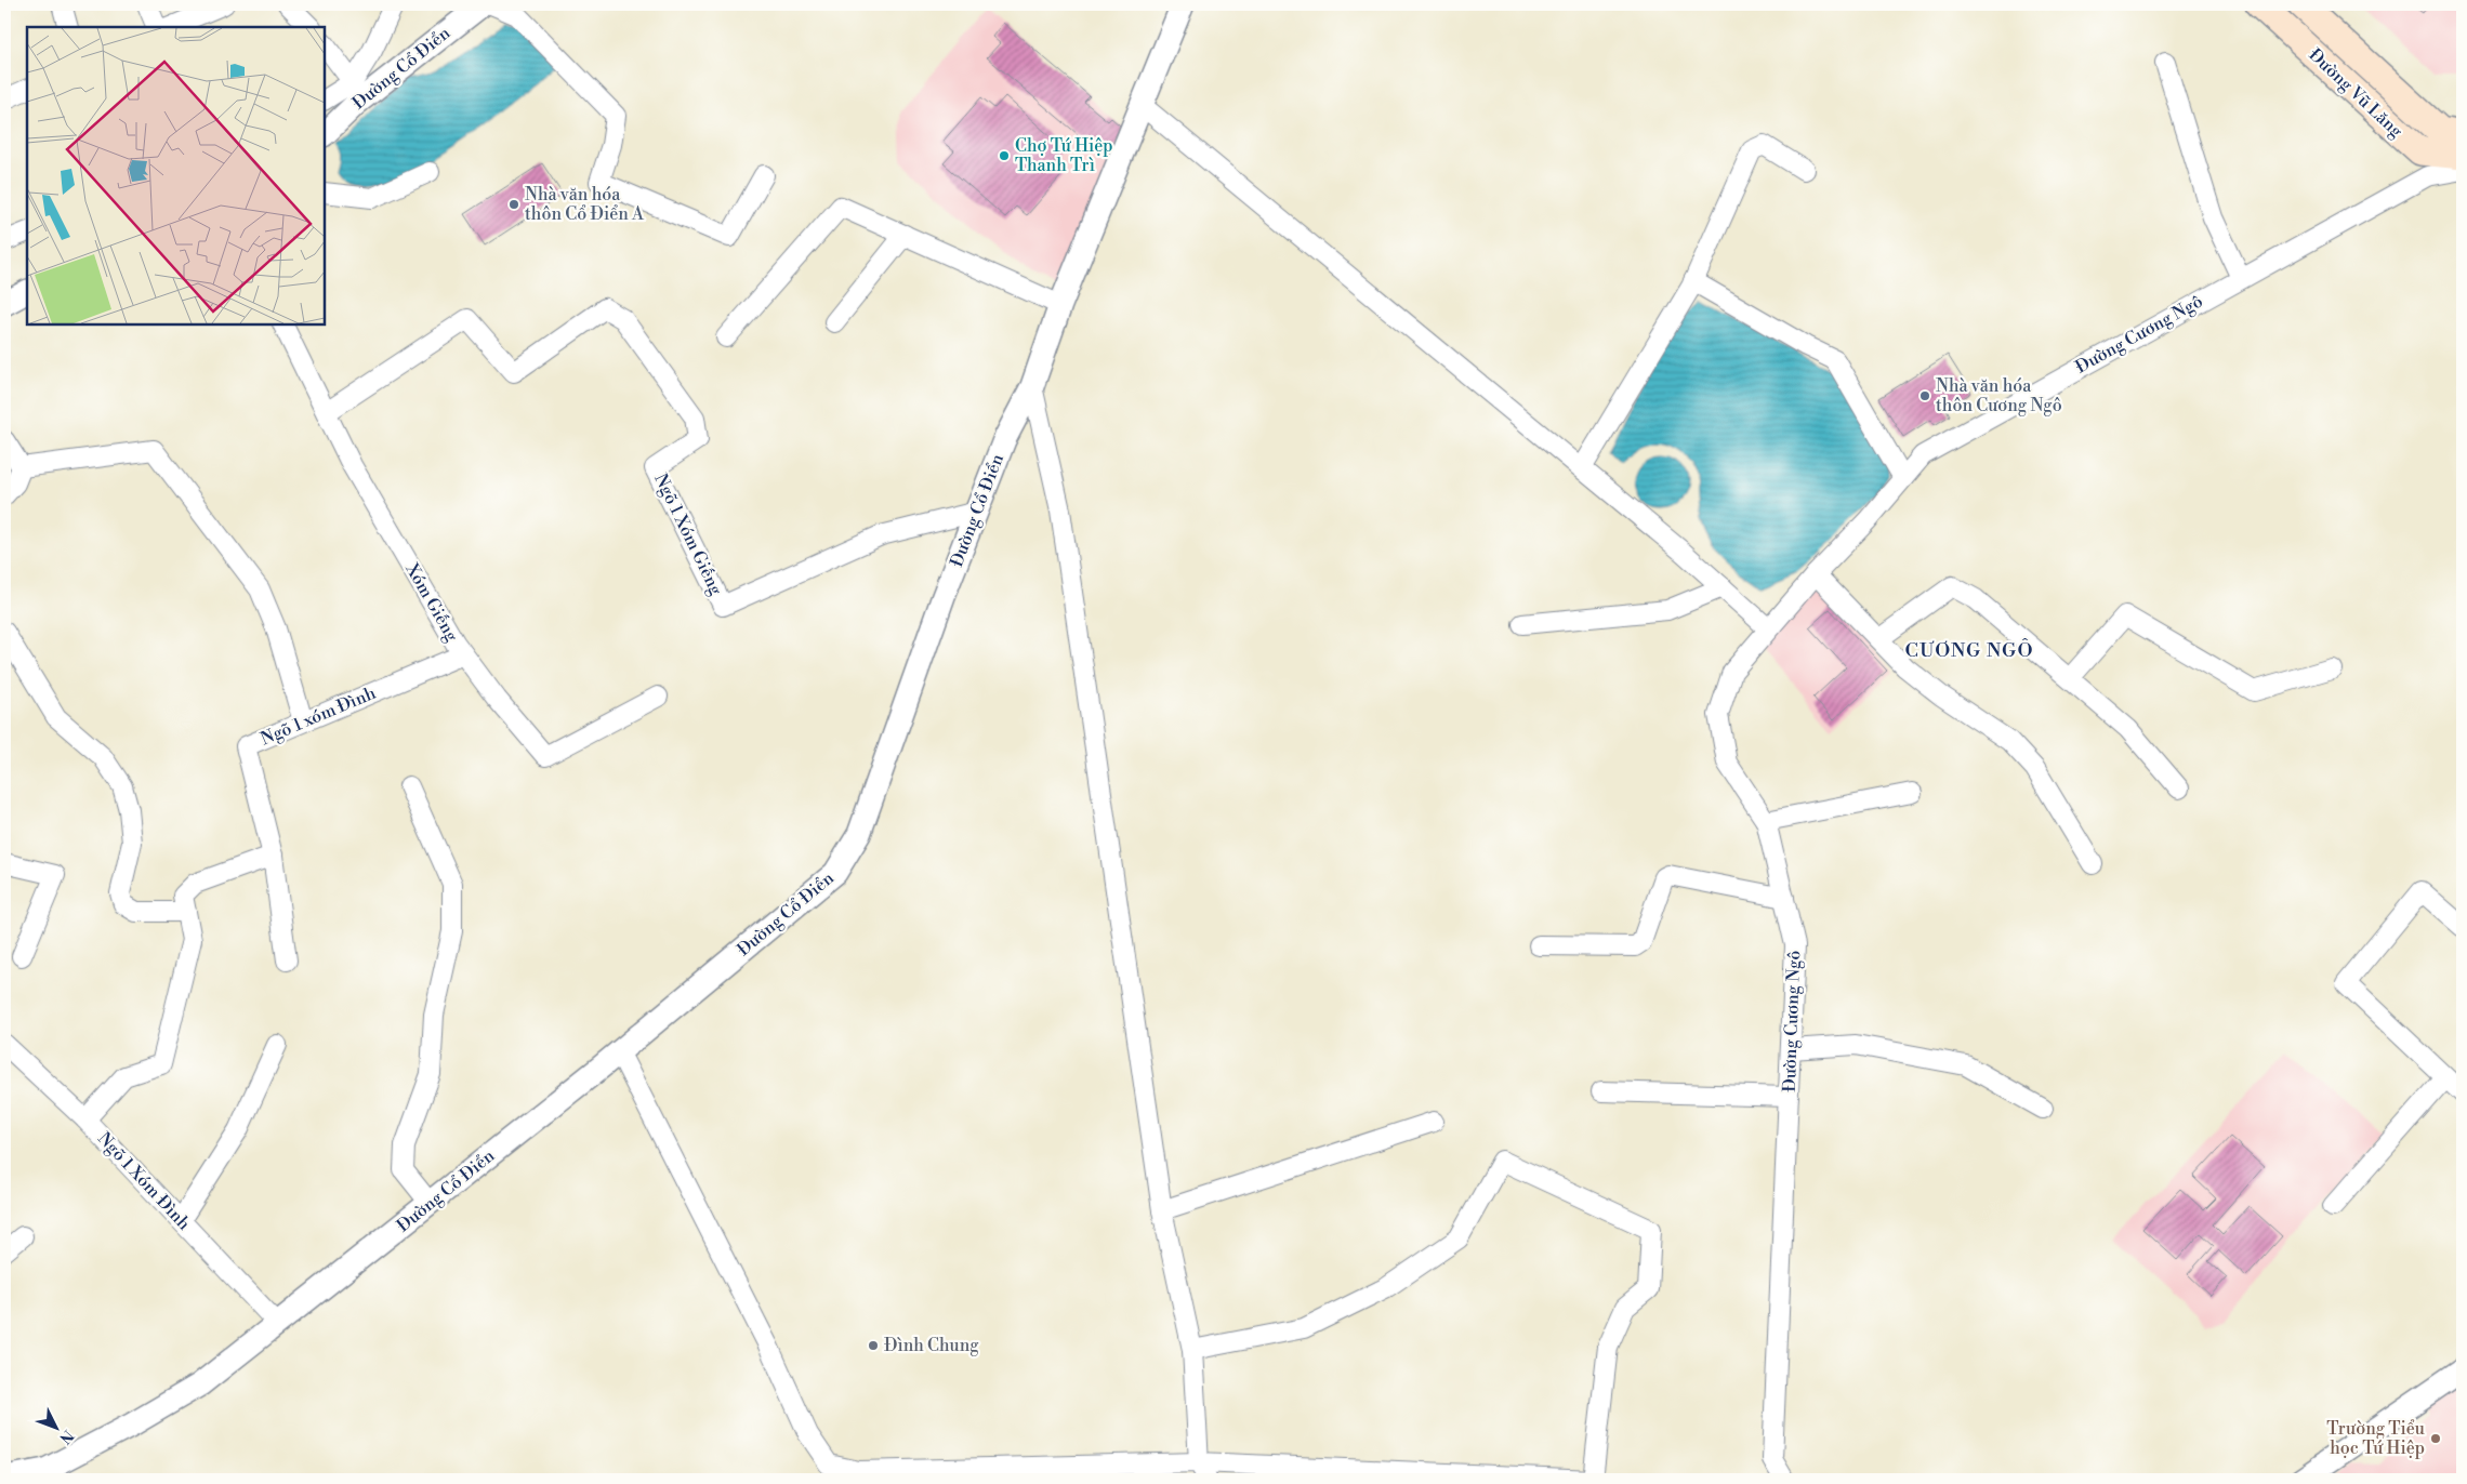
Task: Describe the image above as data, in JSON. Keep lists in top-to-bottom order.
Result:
{
  "streets": {
    "main road": ["Đường Vũ Lăng"],
    "street": [
      "Đường Cổ Điển",
      "Đường Cương Ngô",
      "Ngõ 1 Xóm Giếng",
      "Xóm Giếng",
      "Ngõ 1 xóm Đình",
      "Ngõ 1 Xóm Đình"
    ]
  },
  "crossings": [
    ["Đường Cổ Điển", "Ngõ 1 Xóm Giếng"],
    ["Đường Cổ Điển", "Ngõ 1 Xóm Đình"],
    ["Ngõ 1 Xóm Giếng", "Xóm Giếng"],
    ["Xóm Giếng", "Ngõ 1 xóm Đình"],
    ["Ngõ 1 xóm Đình", "Ngõ 1 Xóm Đình"]
  ],
  "districts": ["CƯƠNG NGÔ"],
  "places": [
    "Chợ Tứ Hiệp Thanh Trì",
    "Nhà văn hóa thôn Cổ Điển A",
    "Nhà văn hóa thôn Cương Ngô",
    "Đình Chung",
    "Trường Tiểu học Tứ Hiệp"
  ],
  "north": "bottom right"
}
